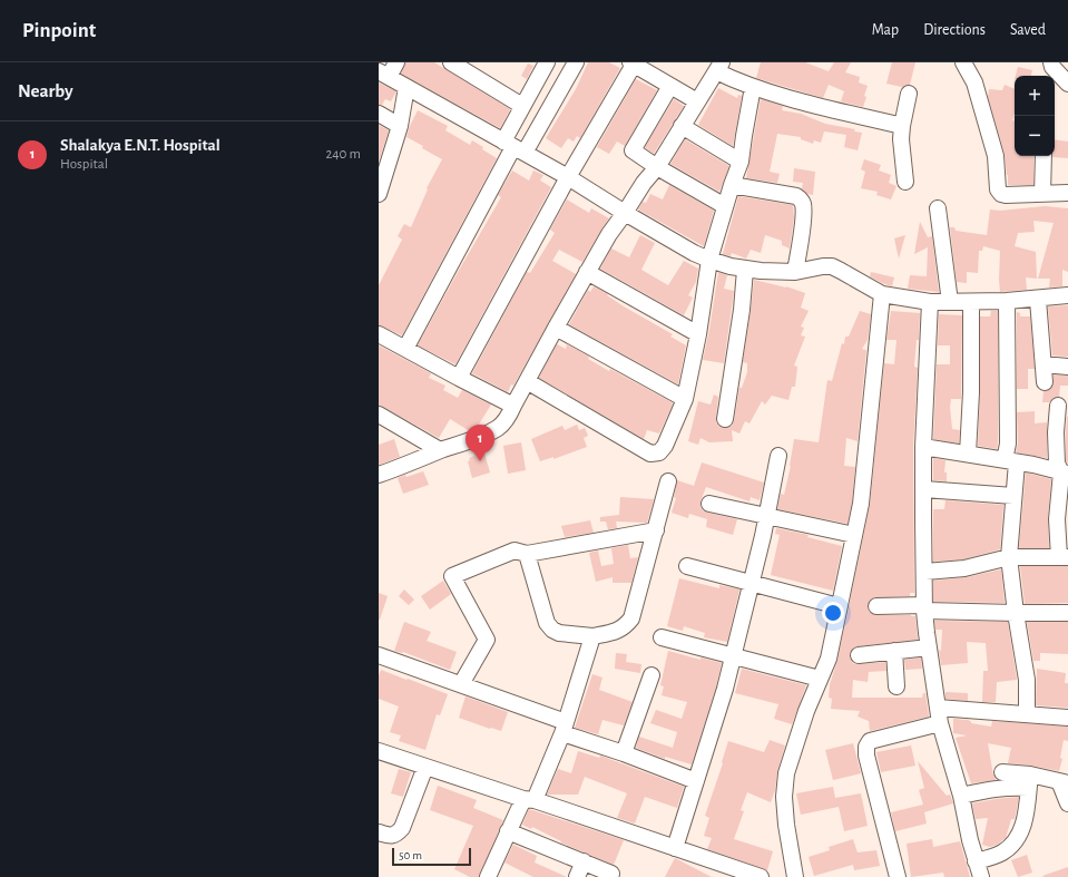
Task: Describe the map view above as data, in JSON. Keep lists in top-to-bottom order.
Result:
{
  "scale_bar": "50 m",
  "page": {
    "header": "Pinpoint",
    "nav": ["Map", "Directions", "Saved"],
    "heading": "Nearby",
    "map_buttons": ["+", "−"],
    "list": [
      {
        "mark": "1",
        "name": "Shalakya E.N.T. Hospital",
        "note": "Hospital",
        "value": "240 m"
      }
    ],
    "pins": "1",
    "scale": "50 m"
  }
}
